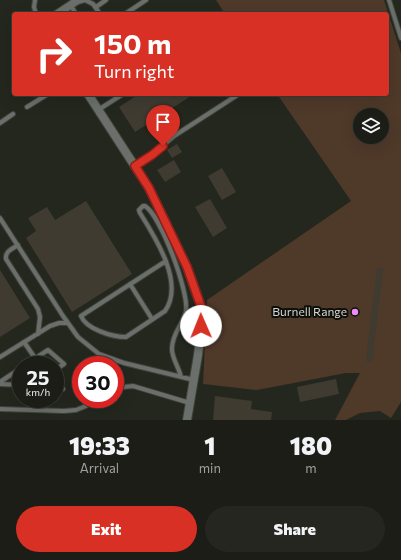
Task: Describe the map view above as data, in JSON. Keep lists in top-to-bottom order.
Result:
{
  "places": ["Burnell Range"],
  "page": {
    "turn": ["150 m", "Turn right"],
    "speed": "25 km/h",
    "limit": "30",
    "eta": [
      "19:33",
      "Arrival",
      "1",
      "min",
      "180",
      "m"
    ],
    "buttons": ["Exit", "Share"]
  }
}
